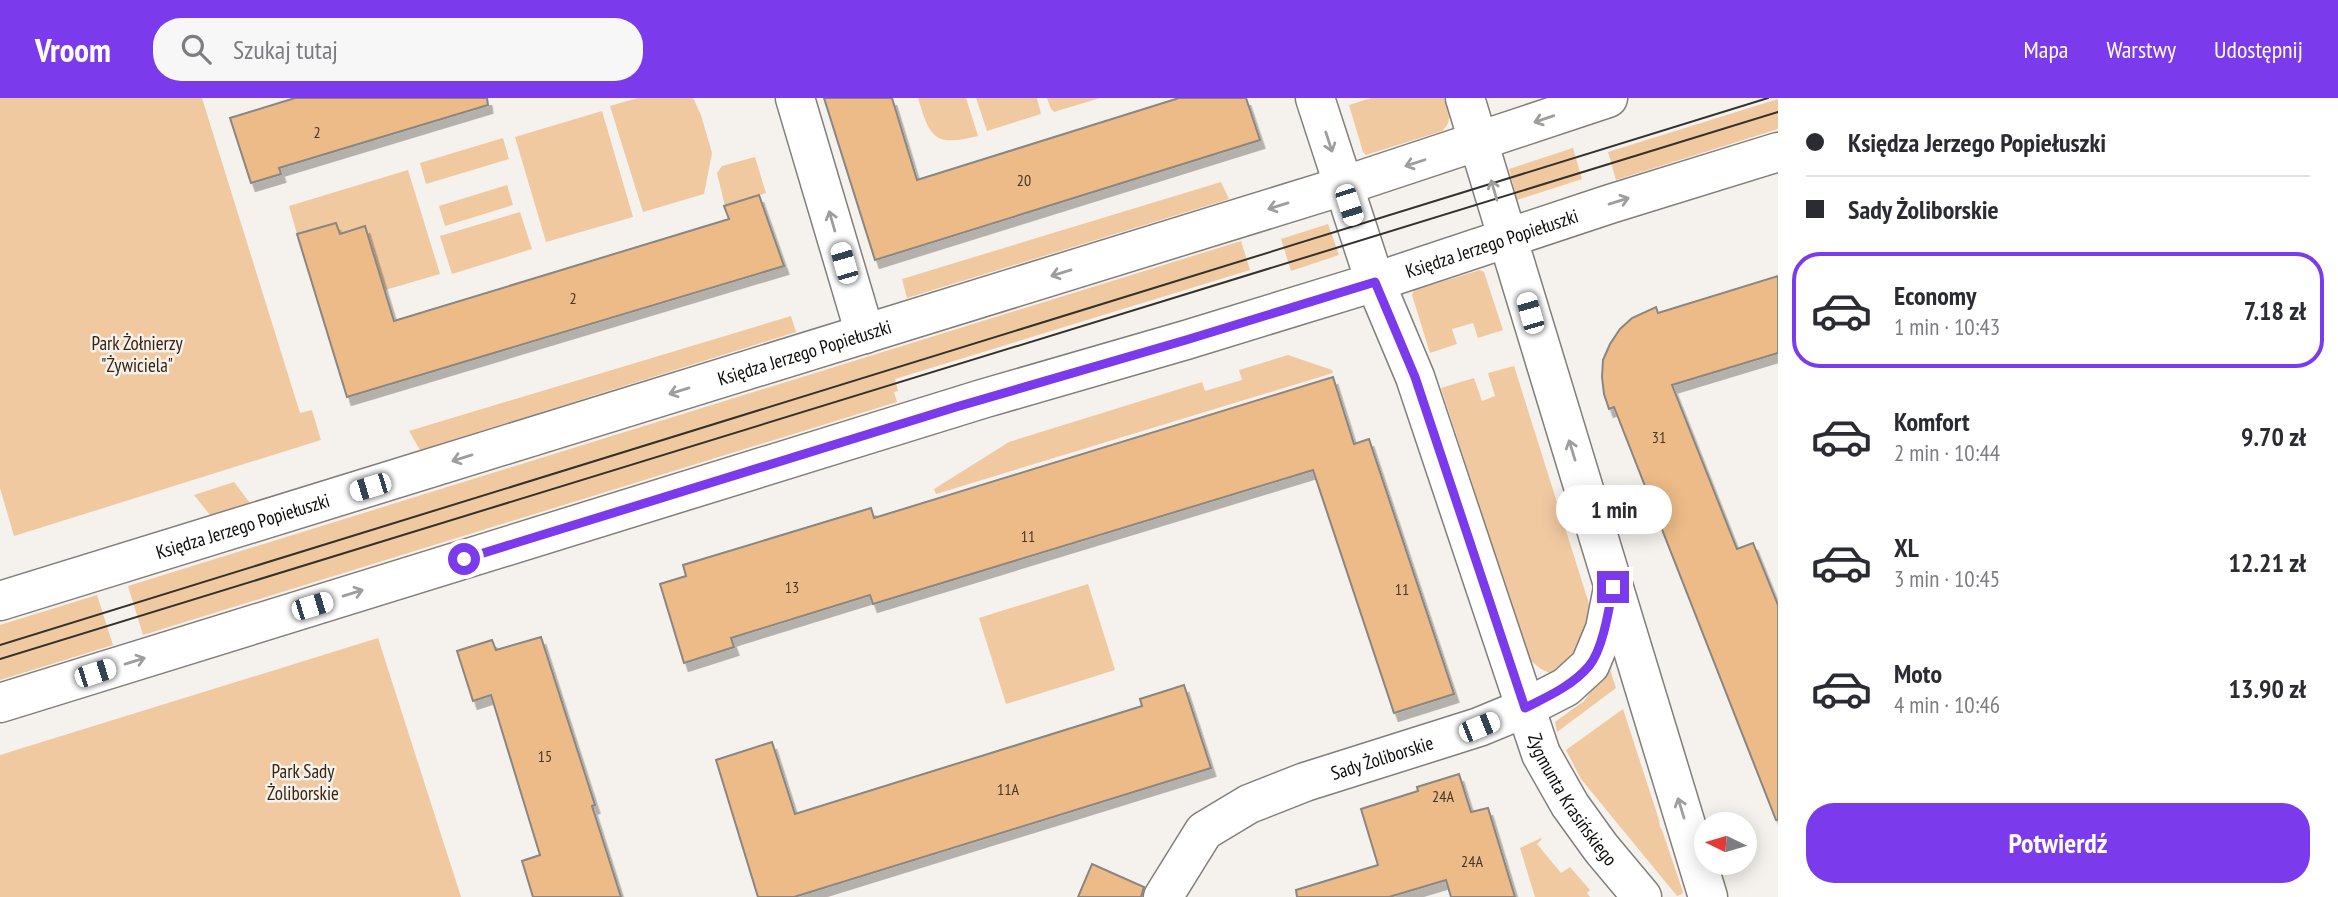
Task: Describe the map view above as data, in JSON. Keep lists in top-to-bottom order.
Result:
{
  "streets": {
    "main road": ["Księdza Jerzego Popiełuszki", "Sady Żoliborskie", "Zygmunta Krasińskiego"]
  },
  "crossings": [
    ["Księdza Jerzego Popiełuszki", "Zygmunta Krasińskiego"],
    ["Sady Żoliborskie", "Zygmunta Krasińskiego"]
  ],
  "parks": ["Park Żołnierzy \"Żywiciela\"", "Park Sady Żoliborskie"],
  "house_numbers": [
    "2",
    "20",
    "2",
    "31",
    "11",
    "13",
    "11",
    "15",
    "11A",
    "24A",
    "24A"
  ],
  "north": "left",
  "page": {
    "header": "Vroom",
    "search": "Szukaj tutaj",
    "nav": ["Mapa", "Warstwy", "Udostępnij"],
    "banner": ["Księdza Jerzego Popiełuszki", "Sady Żoliborskie"],
    "list": [
      {
        "name": "Economy",
        "note": "1 min · 10:43",
        "value": "7.18 zł"
      },
      {
        "name": "Komfort",
        "note": "2 min · 10:44",
        "value": "9.70 zł"
      },
      {
        "name": "XL",
        "note": "3 min · 10:45",
        "value": "12.21 zł"
      },
      {
        "name": "Moto",
        "note": "4 min · 10:46",
        "value": "13.90 zł"
      }
    ],
    "bubble": "1 min",
    "buttons": "Potwierdź"
  }
}
